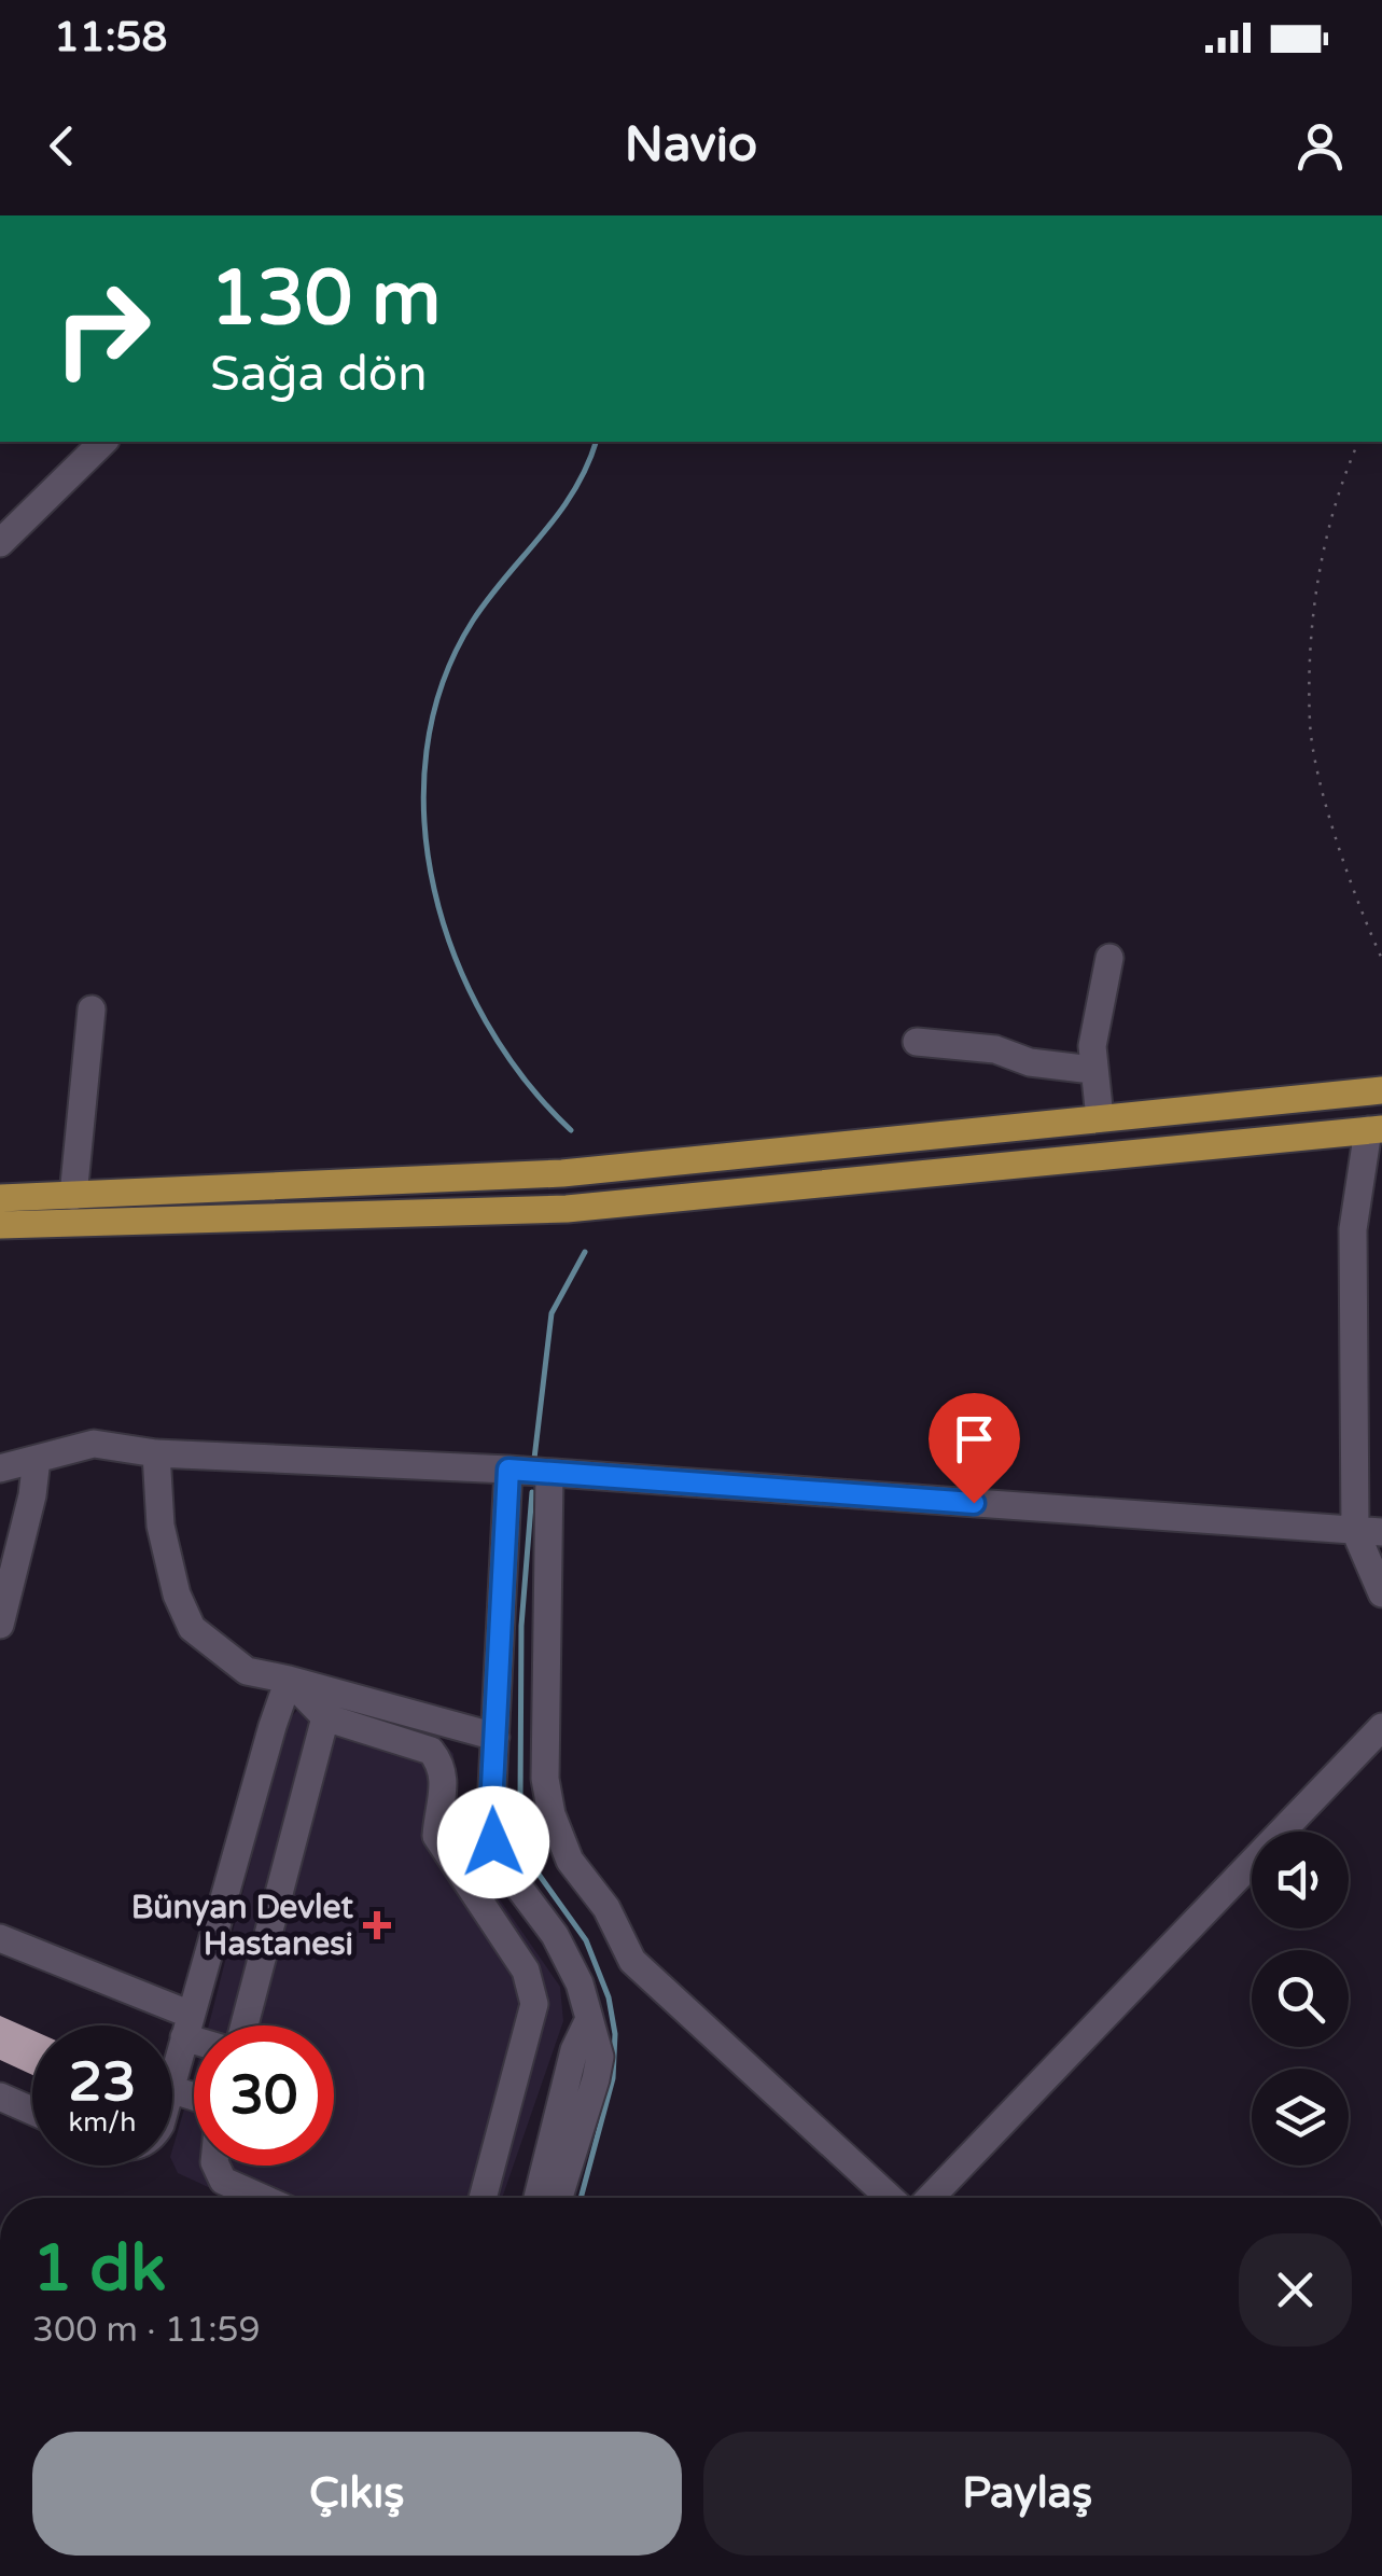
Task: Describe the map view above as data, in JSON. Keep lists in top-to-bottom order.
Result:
{
  "places": {
    "health": ["Bünyan Devlet Hastanesi"]
  },
  "page": {
    "status": "11:58",
    "header": "Navio",
    "turn": ["130 m", "Sağa dön"],
    "speed": "23 km/h",
    "limit": "30",
    "heading": ["1 dk", "300 m · 11:59"],
    "buttons": ["Çıkış", "Paylaş"]
  }
}
